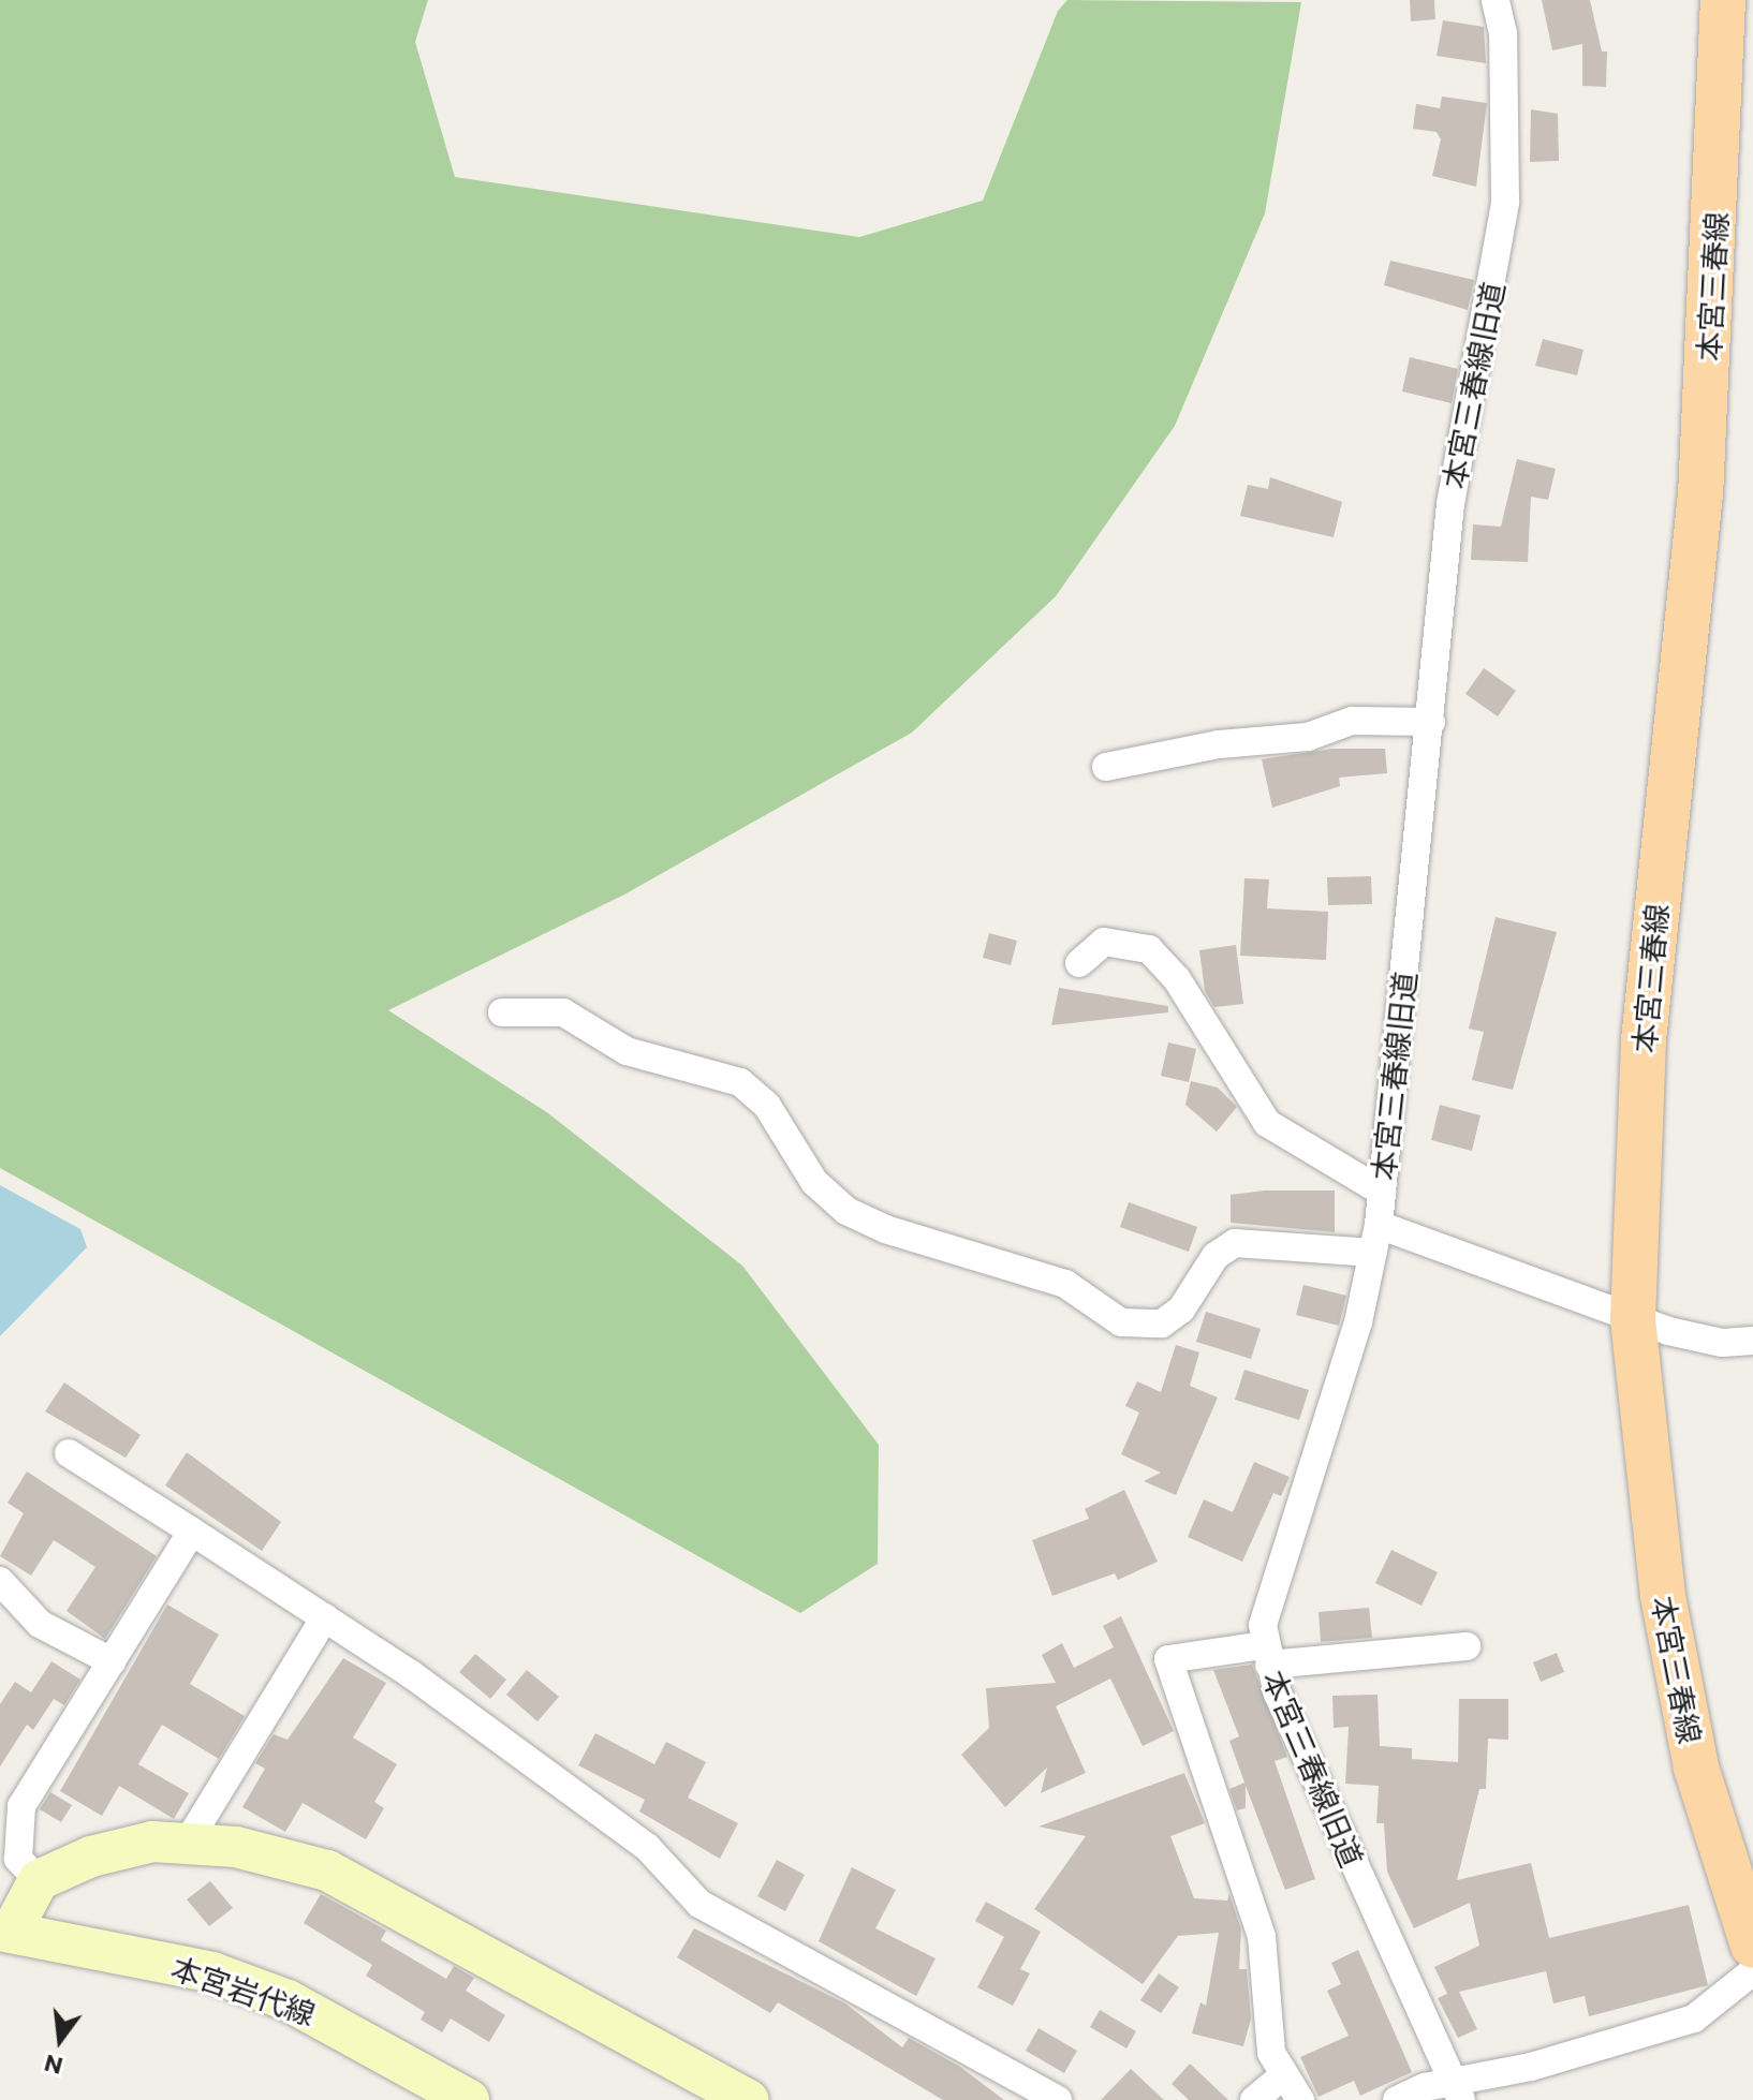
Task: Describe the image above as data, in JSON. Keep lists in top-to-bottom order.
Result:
{
  "streets": {
    "main road": ["本宮三春線"],
    "street": ["本宮三春線旧道", "本宮岩代線"]
  },
  "north": "bottom"
}
